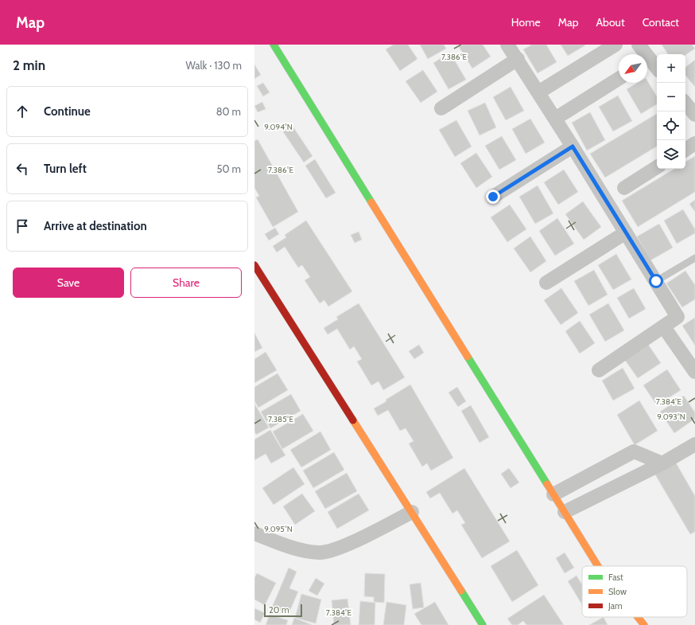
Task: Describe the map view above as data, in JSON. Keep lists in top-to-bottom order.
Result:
{
  "legend": ["Fast", "Slow", "Jam"],
  "scale_bar": "20 m",
  "north": "bottom left",
  "page": {
    "header": "Map",
    "nav": [
      "Home",
      "Map",
      "About",
      "Contact"
    ],
    "heading": ["2 min", "Walk · 130 m"],
    "map_buttons": ["+", "−"],
    "list": [
      ["Continue", "80 m"],
      ["Turn left", "50 m"],
      "Arrive at destination"
    ],
    "buttons": ["Save", "Share"],
    "scale": "20 m"
  },
  "coordinates": [
    "7.386°E",
    "9.094°N",
    "7.384°E",
    "9.093°N",
    "7.385°E",
    "9.095°N"
  ]
}
